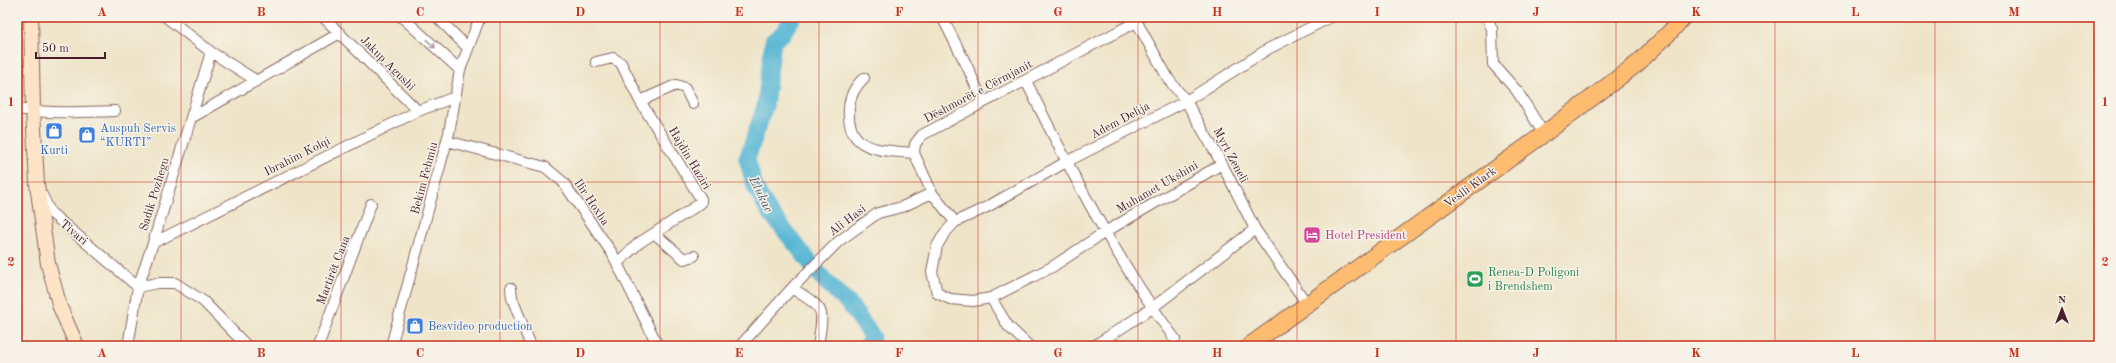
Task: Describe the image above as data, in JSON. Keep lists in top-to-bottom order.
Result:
{
  "streets": {
    "main road": ["Veslli Klark"],
    "street": [
      "Jakup Agushi",
      "Dëshmorët e Cërmjanit",
      "Adem Delija",
      "Myrt Zeneli",
      "Ibrahim Kolqi",
      "Hajdin Haziri",
      "Bekim Fehmiu",
      "Muhamet Ukshini",
      "Sadik Pozhegu",
      "Ilir Hoxha",
      "Ali Hasi",
      "Tivari",
      "Martirët Cana"
    ]
  },
  "crossings": [
    ["Jakup Agushi", "Ibrahim Kolqi"],
    ["Dëshmorët e Cërmjanit", "Myrt Zeneli"],
    ["Adem Delija", "Myrt Zeneli"],
    ["Adem Delija", "Muhamet Ukshini"],
    ["Myrt Zeneli", "Muhamet Ukshini"],
    ["Myrt Zeneli", "Veslli Klark"],
    ["Ibrahim Kolqi", "Bekim Fehmiu"],
    ["Ibrahim Kolqi", "Sadik Pozhegu"],
    ["Hajdin Haziri", "Ilir Hoxha"],
    ["Bekim Fehmiu", "Ilir Hoxha"],
    ["Sadik Pozhegu", "Tivari"]
  ],
  "water": ["Llukac"],
  "places": {
    "shop": ["Kurti", "Auspuh Servis “KURTI”", "Besvideo production"],
    "hotel": ["Hotel President"],
    "sports": ["Renea-D Poligoni i Brendshem"]
  },
  "scale_bar": "50 m",
  "north": "top",
  "grid": {
    "columns": [
      "A",
      "B",
      "C",
      "D",
      "E",
      "F",
      "G",
      "H",
      "I",
      "J",
      "K",
      "L",
      "M"
    ],
    "rows": ["1", "2"]
  }
}
